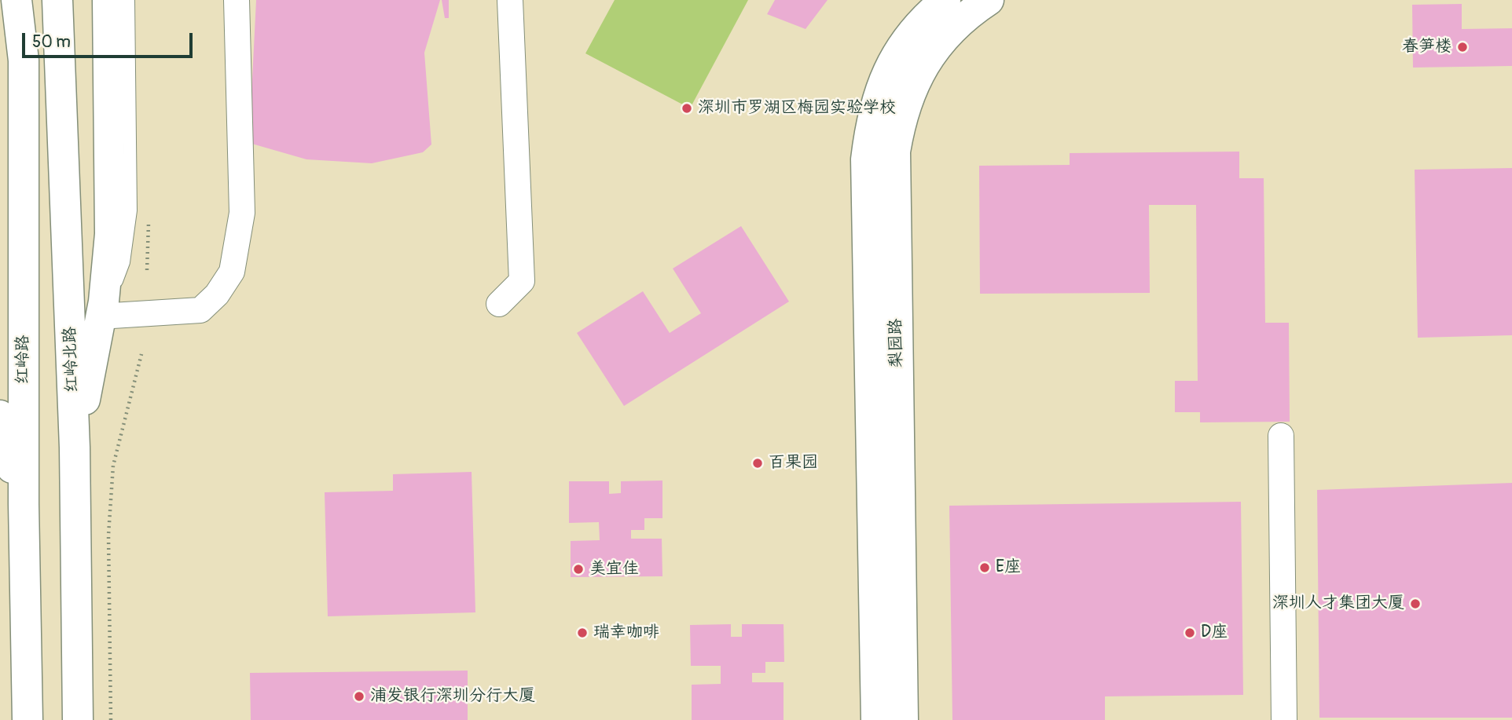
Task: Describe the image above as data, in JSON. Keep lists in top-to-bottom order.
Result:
{
  "streets": {
    "main road": ["梨园路", "红岭路", "红岭北路"]
  },
  "places": [
    "春笋楼",
    "深圳市罗湖区梅园实验学校",
    "百果园",
    "E座",
    "美宜佳",
    "深圳人才集团大厦",
    "瑞幸咖啡",
    "D座",
    "浦发银行深圳分行大厦"
  ],
  "scale_bar": "50 m"
}
